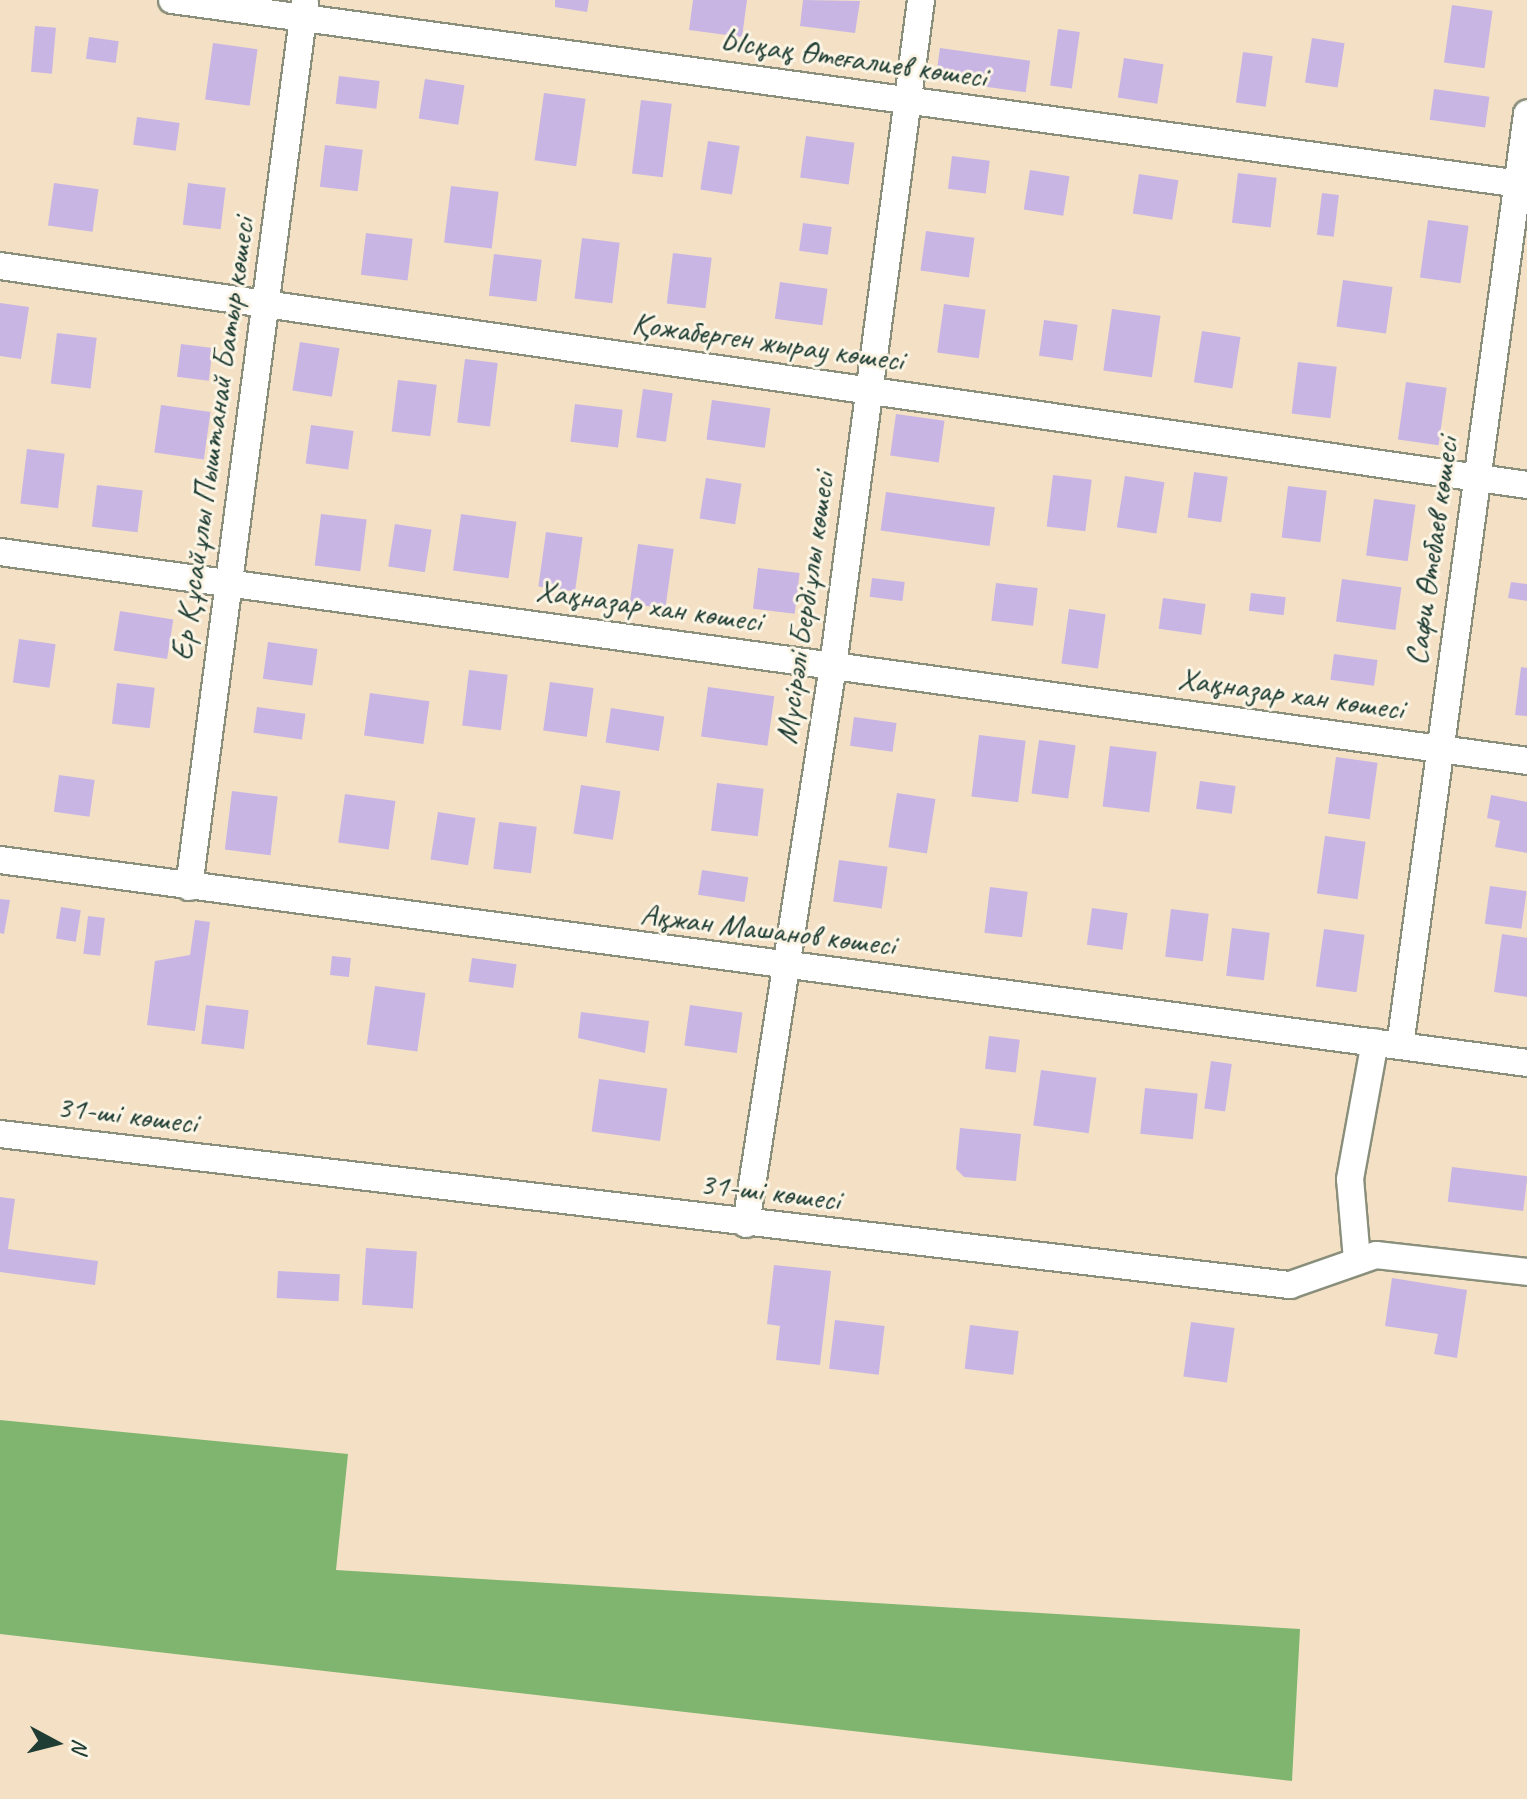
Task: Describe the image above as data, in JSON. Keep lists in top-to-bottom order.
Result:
{
  "streets": {
    "street": [
      "Ысқақ Өтеғалиев көшесі",
      "Қожаберген жырау көшесі",
      "Ер Құсайұлы Пыштанай Батыр көшесі",
      "Сафи Өтебаев көшесі",
      "Хақназар хан көшесі",
      "Мүсірәлі Бердіұлы көшесі",
      "Ақжан Машанов көшесі",
      "31-ші көшесі"
    ]
  },
  "crossings": [
    ["Ысқақ Өтеғалиев көшесі", "Ер Құсайұлы Пыштанай Батыр көшесі"],
    ["Ысқақ Өтеғалиев көшесі", "Сафи Өтебаев көшесі"],
    ["Ысқақ Өтеғалиев көшесі", "Мүсірәлі Бердіұлы көшесі"],
    ["Қожаберген жырау көшесі", "Ер Құсайұлы Пыштанай Батыр көшесі"],
    ["Қожаберген жырау көшесі", "Сафи Өтебаев көшесі"],
    ["Қожаберген жырау көшесі", "Мүсірәлі Бердіұлы көшесі"],
    ["Ер Құсайұлы Пыштанай Батыр көшесі", "Хақназар хан көшесі"],
    ["Ер Құсайұлы Пыштанай Батыр көшесі", "Ақжан Машанов көшесі"],
    ["Сафи Өтебаев көшесі", "Хақназар хан көшесі"],
    ["Сафи Өтебаев көшесі", "Ақжан Машанов көшесі"],
    ["Сафи Өтебаев көшесі", "31-ші көшесі"],
    ["Хақназар хан көшесі", "Мүсірәлі Бердіұлы көшесі"],
    ["Мүсірәлі Бердіұлы көшесі", "Ақжан Машанов көшесі"],
    ["Мүсірәлі Бердіұлы көшесі", "31-ші көшесі"]
  ],
  "north": "right"
}
